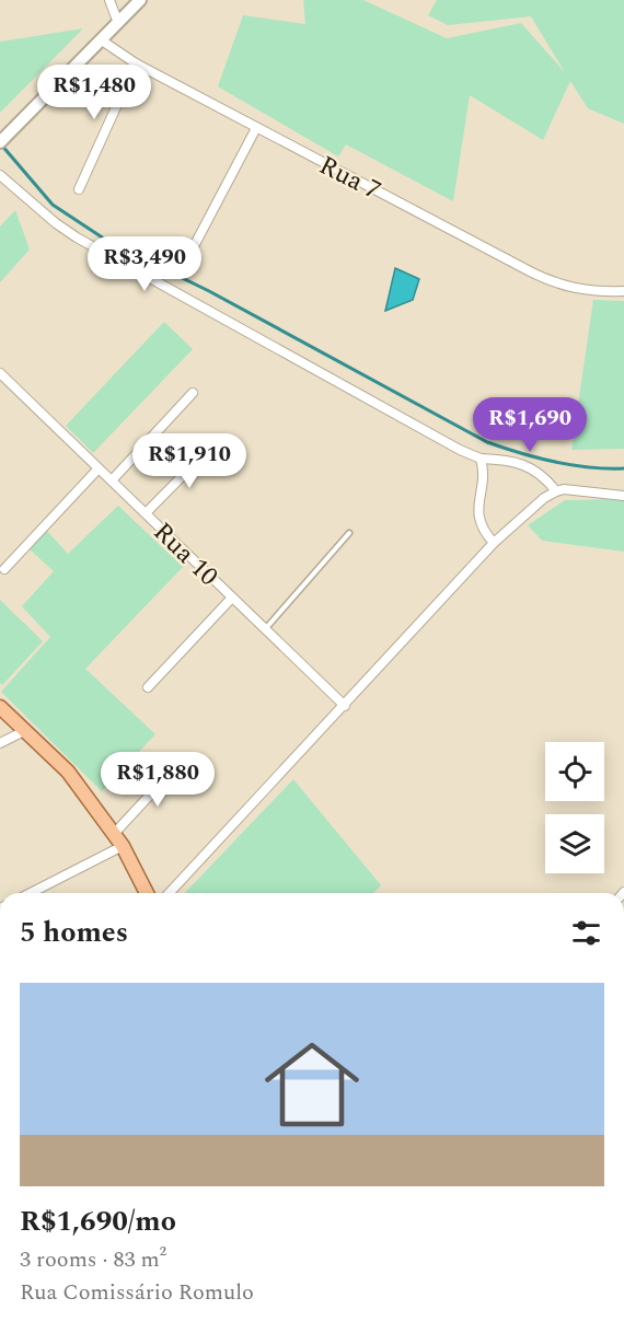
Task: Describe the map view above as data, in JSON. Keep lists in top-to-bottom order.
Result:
{
  "streets": {
    "street": ["Rua 7", "Rua 10"]
  },
  "page": {
    "price": [
      "R$1,480",
      "R$3,490",
      "R$1,690",
      "R$1,910",
      "R$1,880"
    ],
    "heading": "5 homes",
    "list": [
      {
        "name": "R$1,690/mo",
        "note": "3 rooms · 83 m² · Rua Comissário Romulo"
      }
    ]
  }
}
